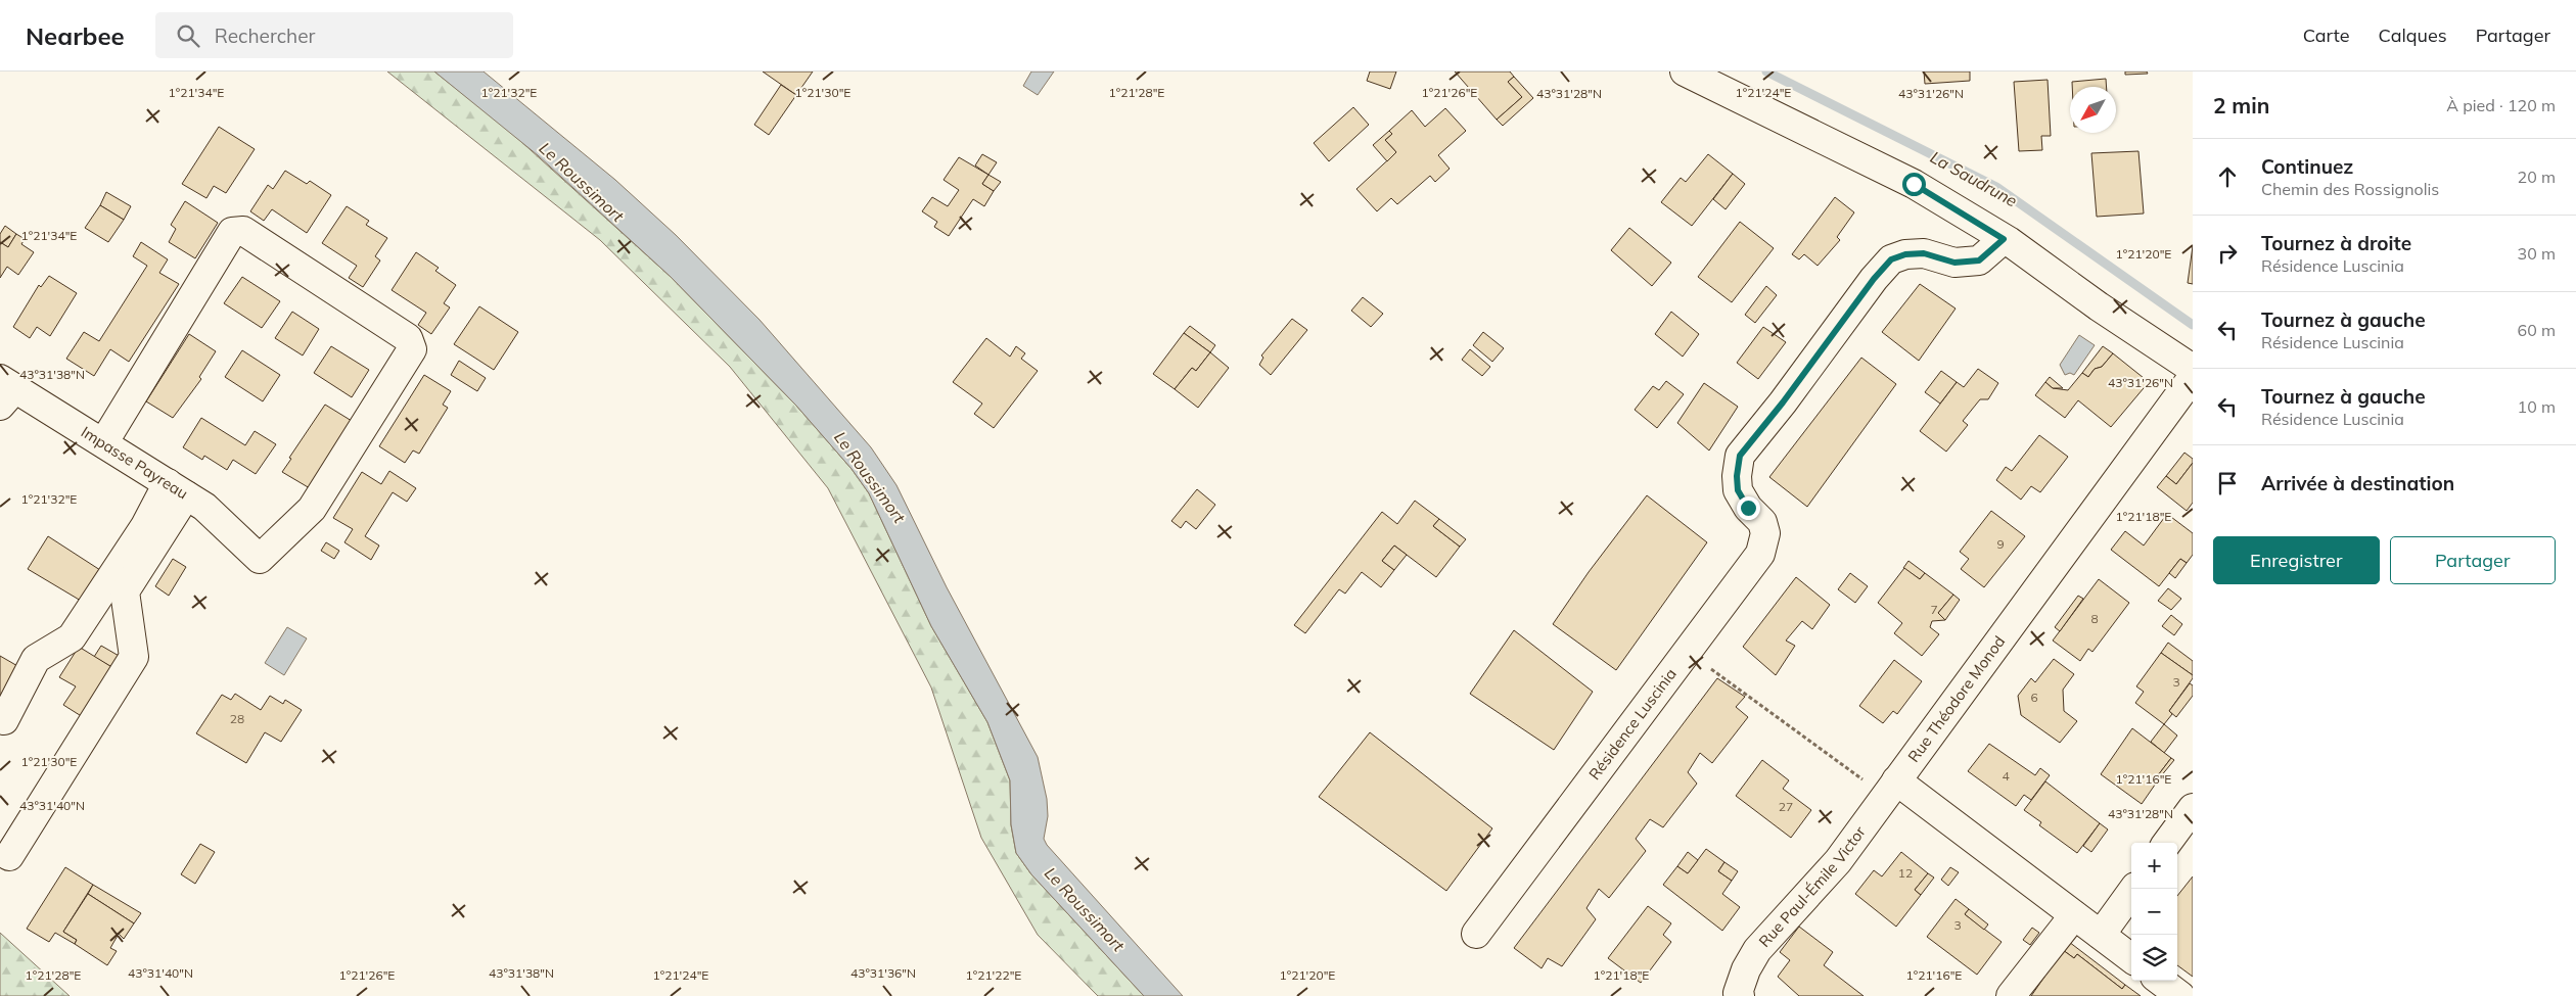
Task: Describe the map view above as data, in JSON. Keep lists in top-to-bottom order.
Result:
{
  "streets": {
    "street": [
      "Impasse Payreau",
      "Rue Théodore Monod",
      "Résidence Luscinia",
      "Rue Paul-Émile Victor"
    ]
  },
  "crossings": [
    ["Rue Théodore Monod", "Rue Paul-Émile Victor"]
  ],
  "water": ["La Saudrune", "Le Roussimort"],
  "house_numbers": [
    "9",
    "7",
    "8",
    "3",
    "6",
    "28",
    "4",
    "27",
    "12",
    "3"
  ],
  "north": "bottom left",
  "page": {
    "header": "Nearbee",
    "search": "Rechercher",
    "nav": ["Carte", "Calques", "Partager"],
    "heading": ["2 min", "À pied · 120 m"],
    "list": [
      ["Continuez", "Chemin des Rossignolis", "20 m"],
      ["Tournez à droite", "Résidence Luscinia", "30 m"],
      ["Tournez à gauche", "Résidence Luscinia", "60 m"],
      ["Tournez à gauche", "Résidence Luscinia", "10 m"],
      "Arrivée à destination"
    ],
    "buttons": ["Enregistrer", "Partager"],
    "map_buttons": ["+", "−"]
  },
  "coordinates": [
    "1°21'34\"E",
    "1°21'32\"E",
    "1°21'30\"E",
    "1°21'28\"E",
    "1°21'26\"E",
    "1°21'24\"E",
    "43°31'28\"N",
    "43°31'26\"N",
    "1°21'20\"E",
    "43°31'38\"N",
    "1°21'18\"E",
    "1°21'16\"E",
    "43°31'40\"N",
    "43°31'36\"N",
    "1°21'22\"E"
  ]
}
